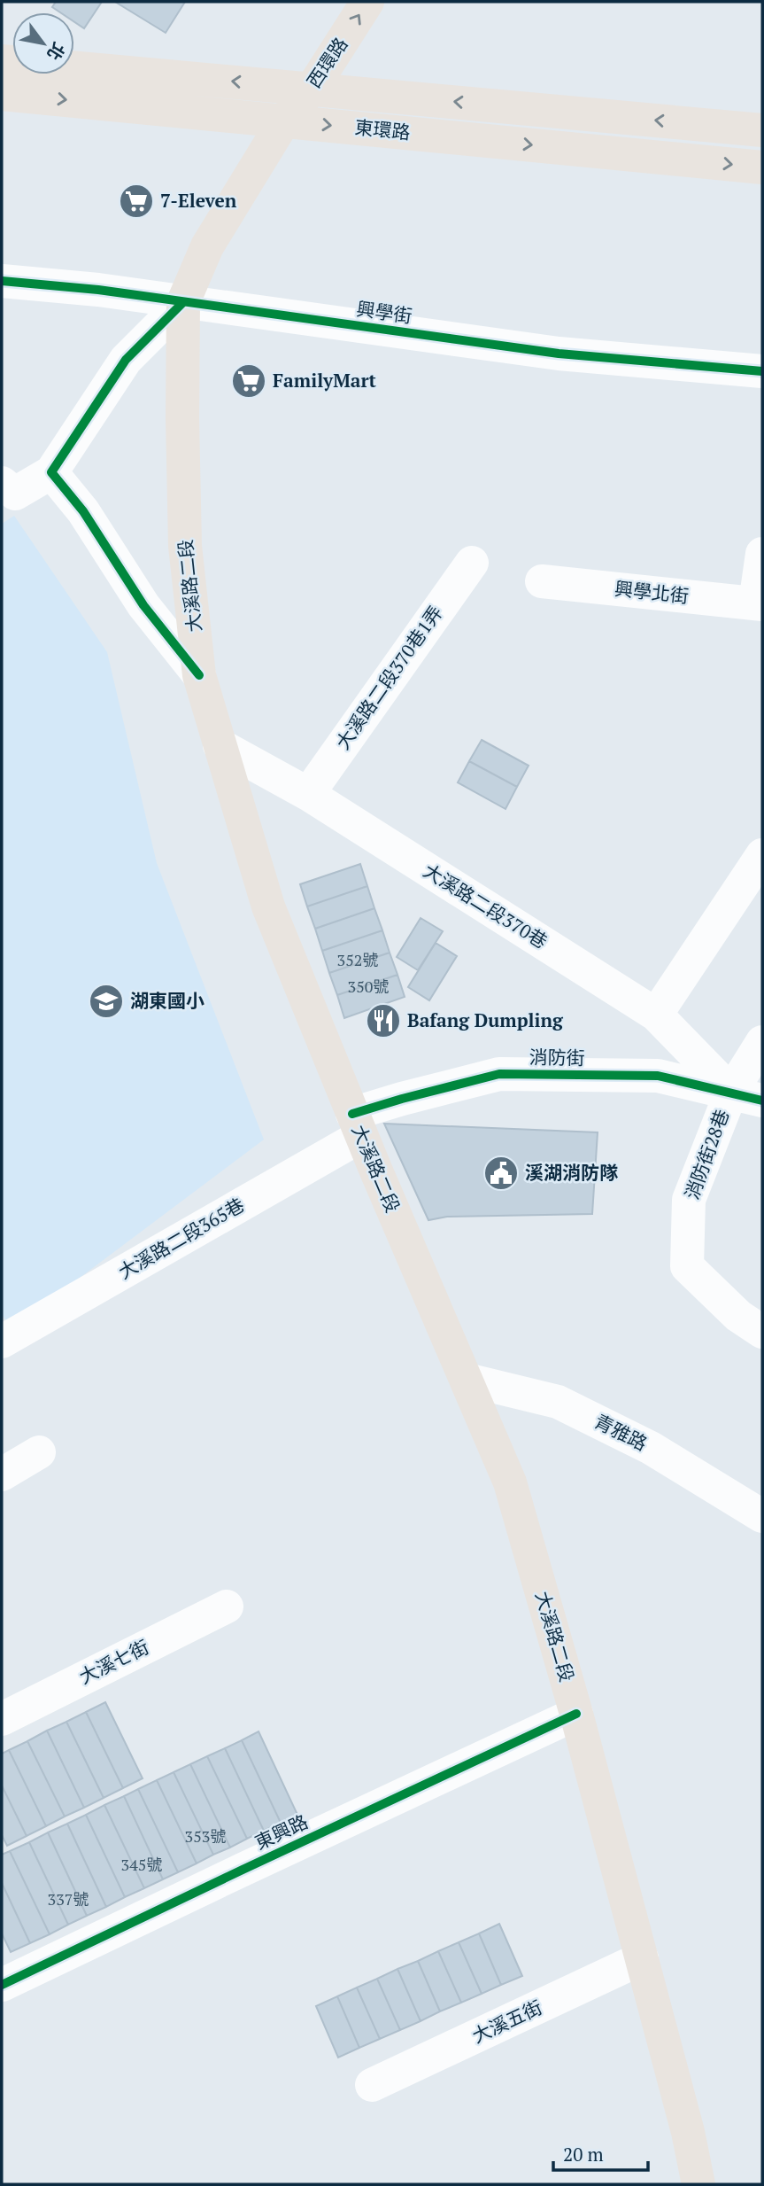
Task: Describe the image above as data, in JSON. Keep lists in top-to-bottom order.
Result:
{
  "streets": {
    "main road": ["西環路", "東環路", "大溪路二段"],
    "street": [
      "興學街",
      "興學北街",
      "大溪路二段370巷1弄",
      "大溪路二段370巷",
      "消防街",
      "消防街28巷",
      "大溪路二段365巷",
      "青雅路",
      "大溪七街",
      "東興路",
      "大溪五街"
    ]
  },
  "crossings": [
    ["西環路", "東環路"],
    ["西環路", "大溪路二段"],
    ["東環路", "大溪路二段"],
    ["興學街", "大溪路二段"],
    ["大溪路二段", "大溪路二段370巷"],
    ["大溪路二段", "消防街"],
    ["大溪路二段", "大溪路二段365巷"],
    ["大溪路二段", "青雅路"],
    ["大溪路二段", "東興路"],
    ["大溪路二段", "大溪五街"],
    ["大溪路二段370巷1弄", "大溪路二段370巷"],
    ["大溪路二段370巷", "消防街"],
    ["大溪路二段370巷", "消防街28巷"],
    ["消防街", "消防街28巷"],
    ["消防街", "大溪路二段365巷"]
  ],
  "places": {
    "supermarket": ["7-Eleven", "FamilyMart"],
    "school or university": ["湖東國小"],
    "restaurant": ["Bafang Dumpling"],
    "public building": ["溪湖消防隊"]
  },
  "house_numbers": [
    "352號",
    "350號",
    "353號",
    "345號",
    "337號"
  ],
  "scale_bar": "20 m",
  "north": "bottom right"
}
